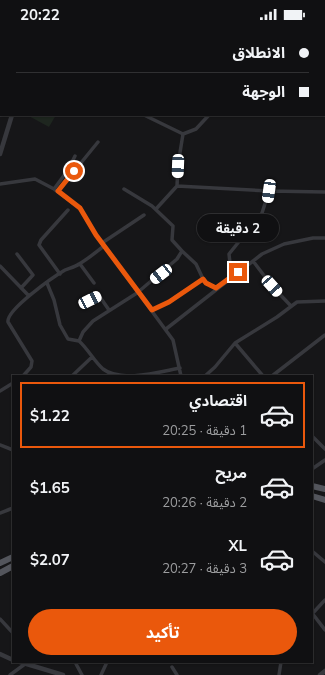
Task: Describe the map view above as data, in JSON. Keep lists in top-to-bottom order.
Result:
{
  "page": {
    "status": "20:22",
    "banner": ["الانطلاق", "الوجهة"],
    "bubble": "2 دقيقة",
    "list": [
      {
        "name": "اقتصادي",
        "note": "1 دقيقة · 20:25",
        "value": "$1.22"
      },
      {
        "name": "مريح",
        "note": "2 دقيقة · 20:26",
        "value": "$1.65"
      },
      {
        "name": "XL",
        "note": "3 دقيقة · 20:27",
        "value": "$2.07"
      }
    ],
    "buttons": "تأكيد"
  }
}
